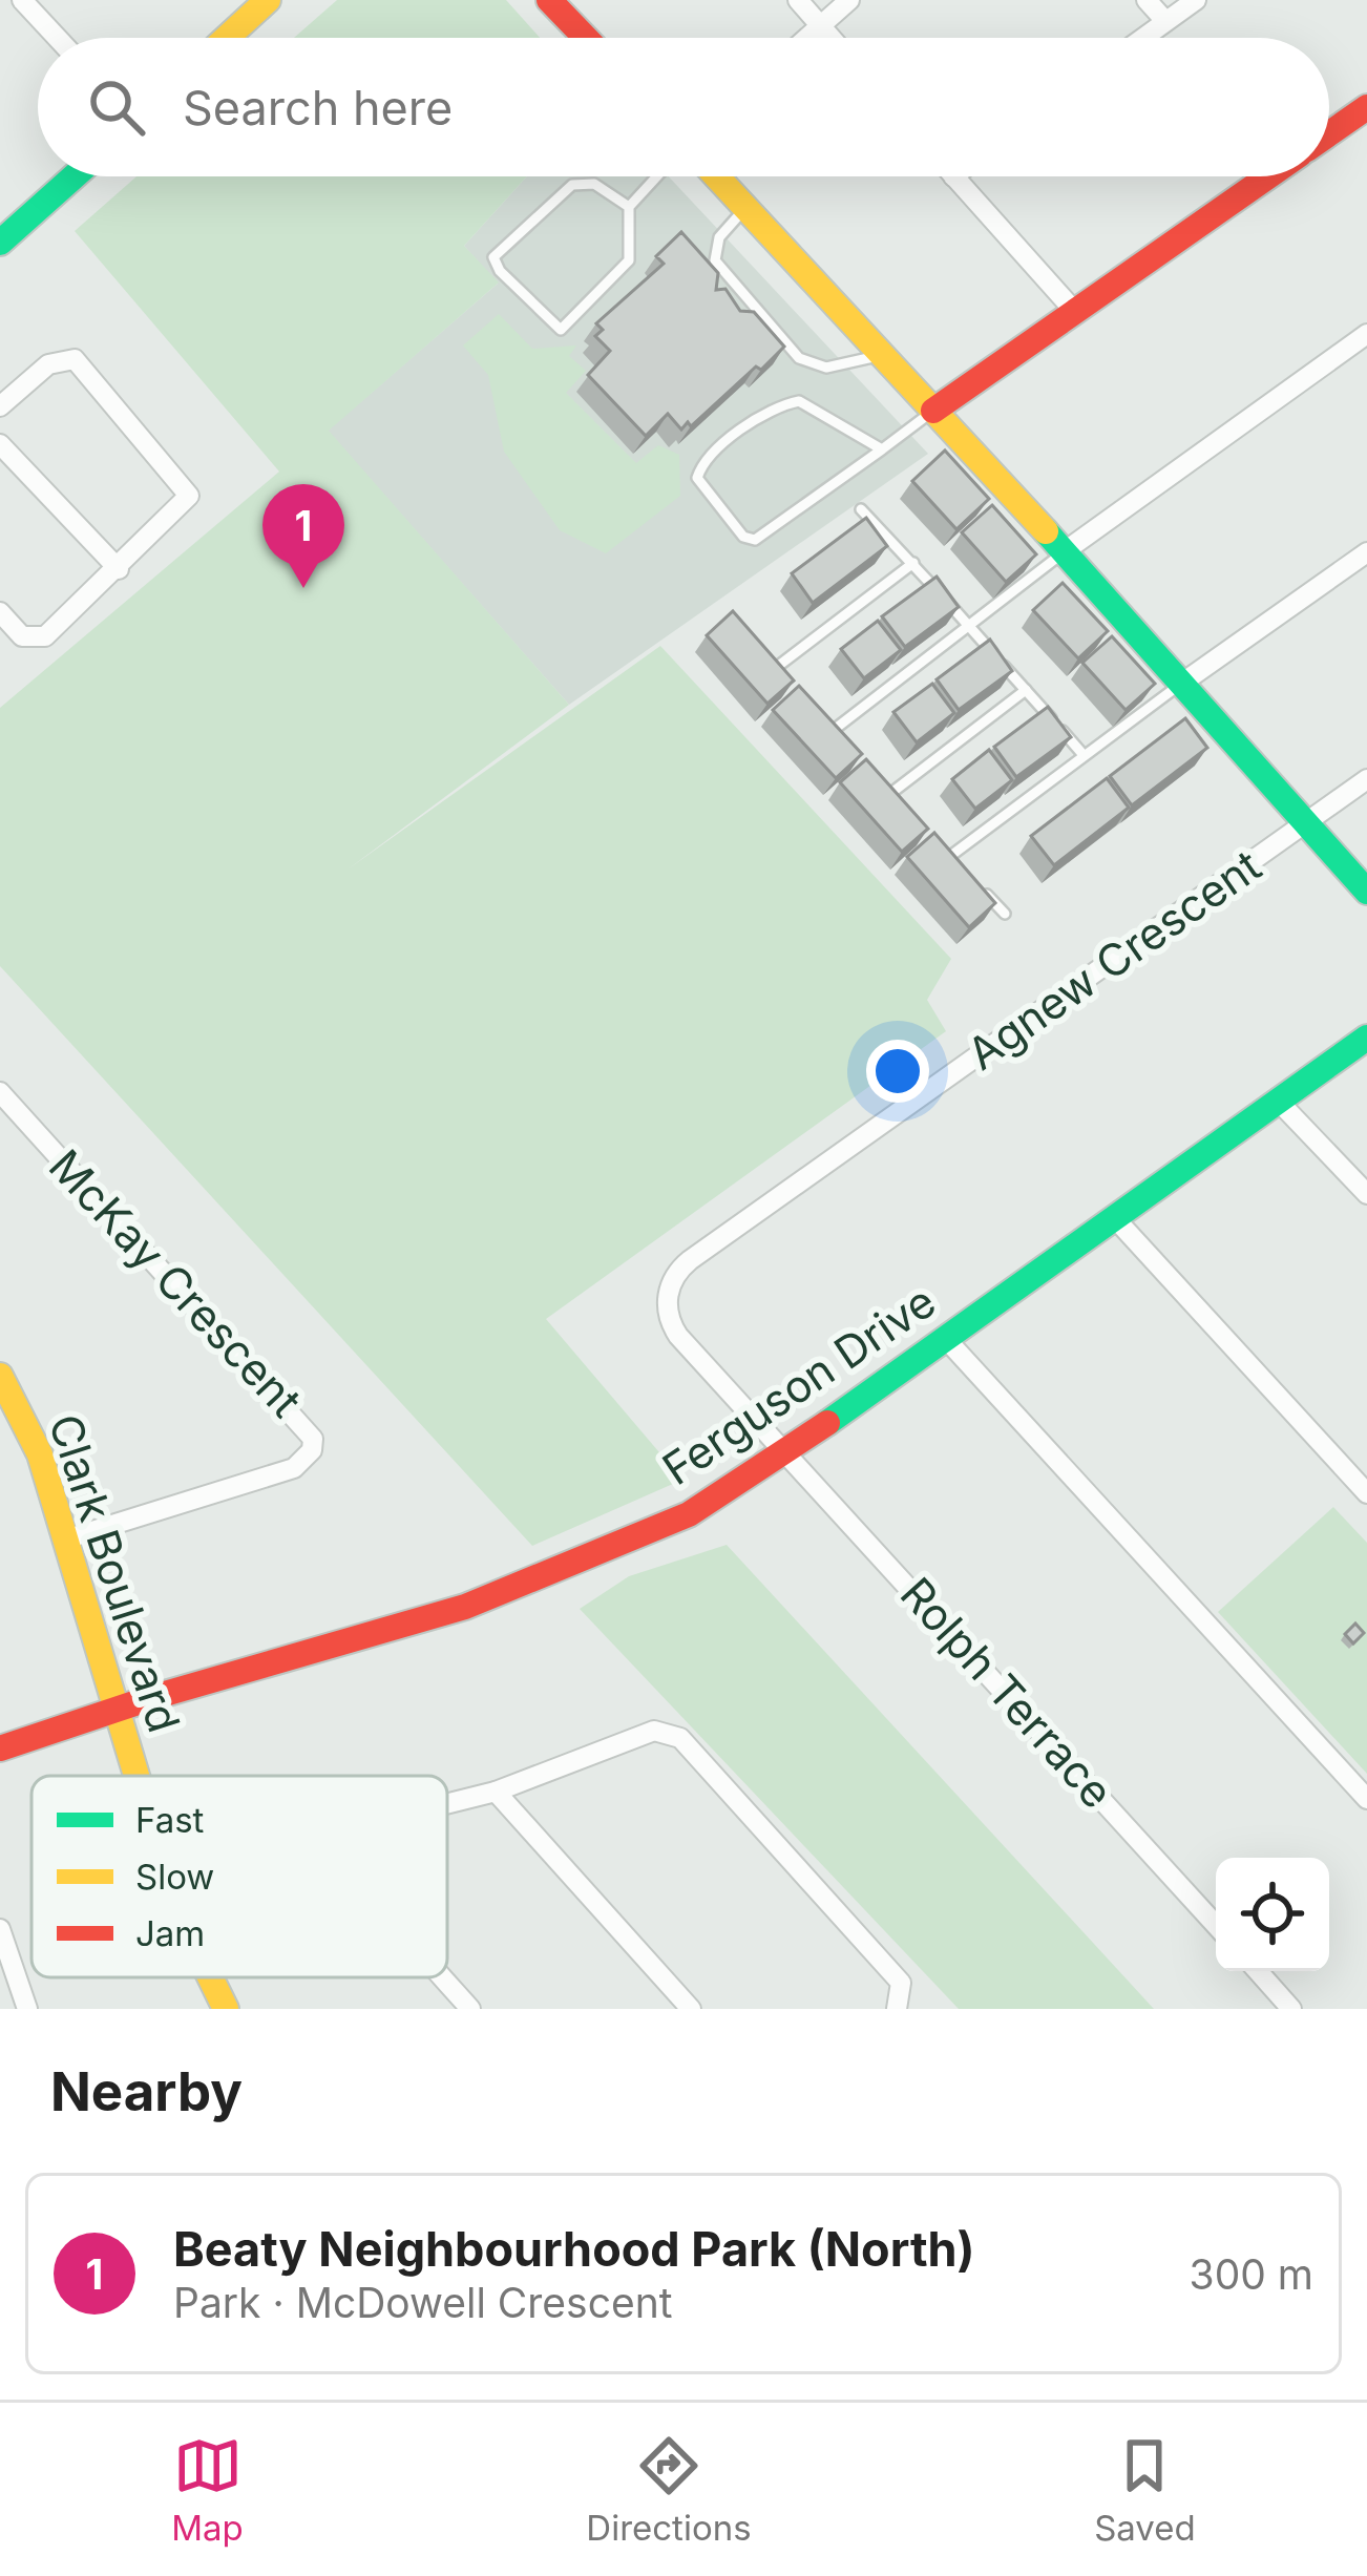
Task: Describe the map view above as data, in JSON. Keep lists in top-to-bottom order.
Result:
{
  "streets": {
    "street": [
      "Agnew Crescent",
      "McKay Crescent",
      "Ferguson Drive",
      "Clark Boulevard",
      "Rolph Terrace"
    ]
  },
  "crossings": [
    ["Agnew Crescent", "Ferguson Drive"],
    ["Agnew Crescent", "Rolph Terrace"],
    ["McKay Crescent", "Clark Boulevard"],
    ["Ferguson Drive", "Clark Boulevard"],
    ["Ferguson Drive", "Rolph Terrace"]
  ],
  "legend": ["Fast", "Slow", "Jam"],
  "page": {
    "search": "Search here",
    "pins": "1",
    "heading": "Nearby",
    "list": [
      {
        "mark": "1",
        "name": "Beaty Neighbourhood Park (North)",
        "note": "Park · McDowell Crescent",
        "value": "300 m"
      }
    ],
    "nav": ["Map", "Directions", "Saved"]
  }
}
